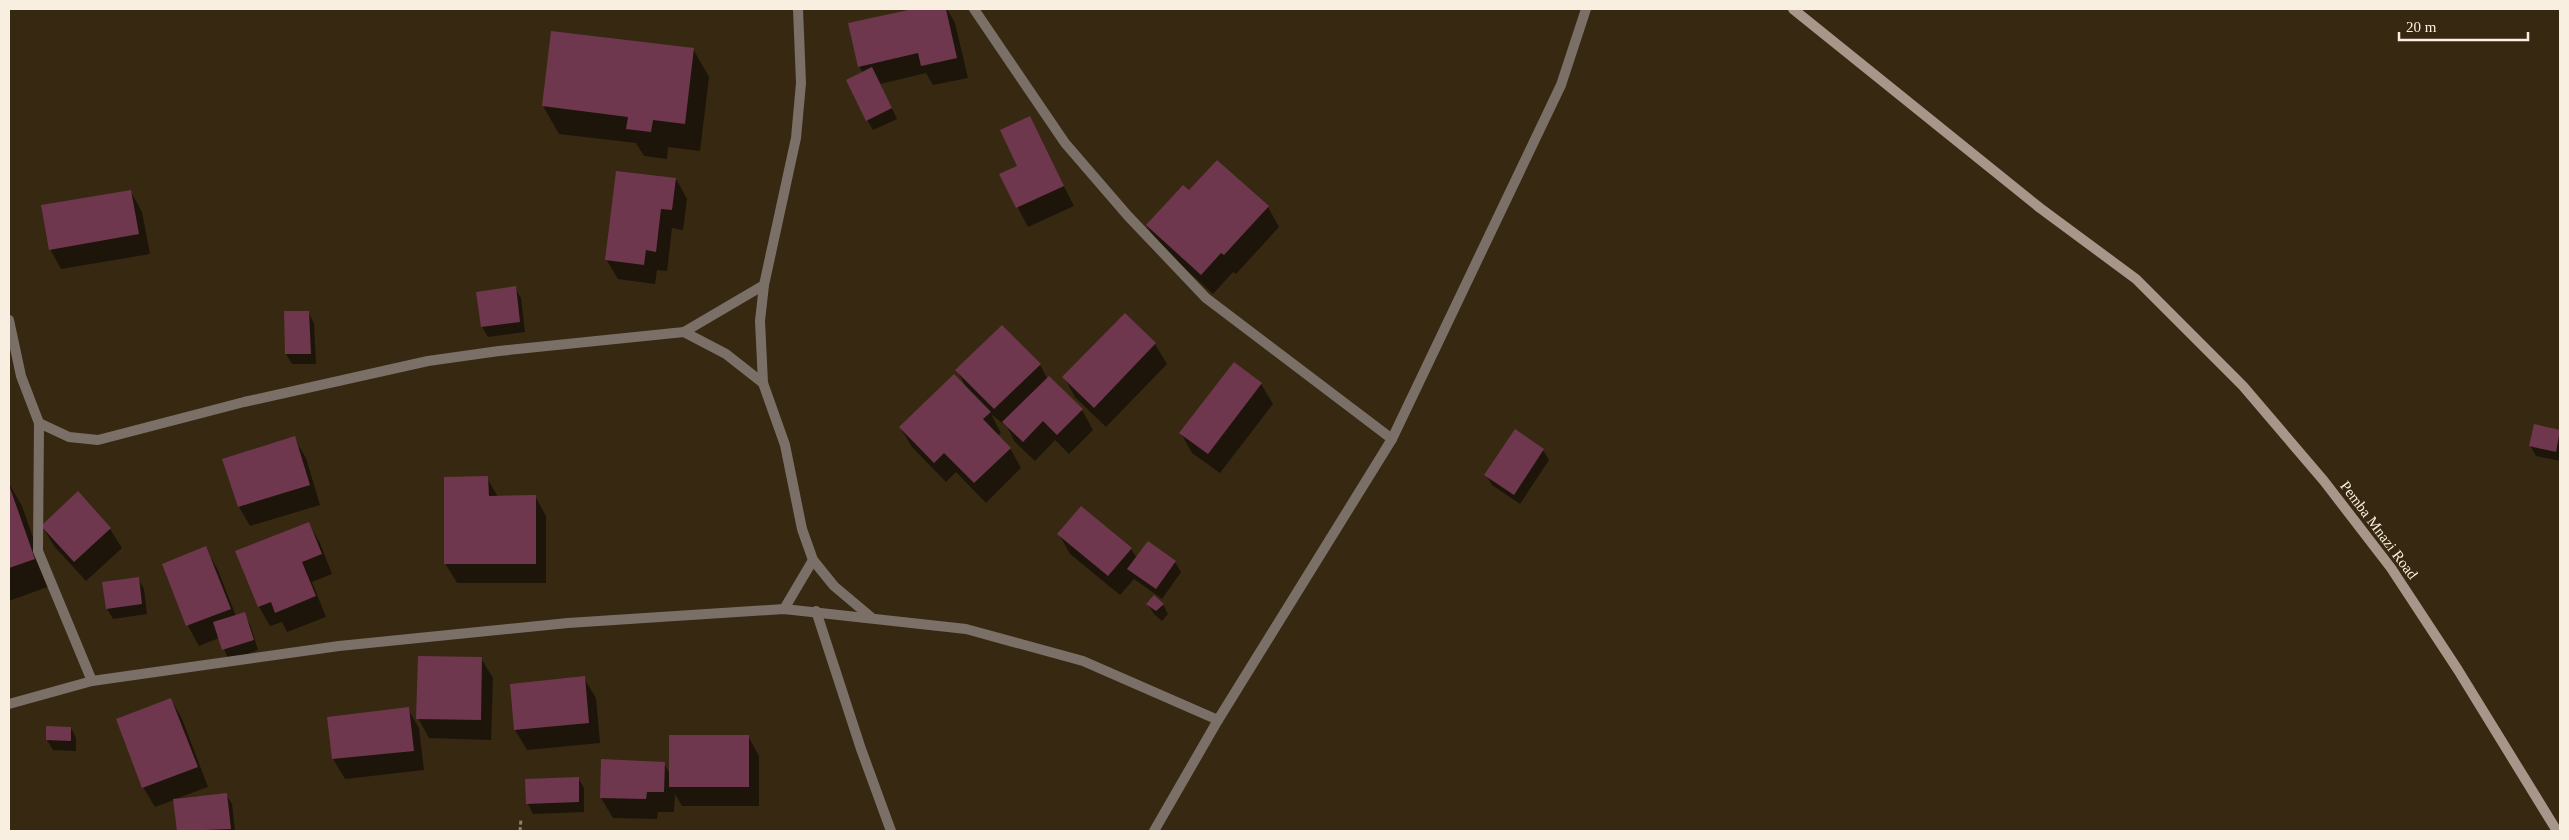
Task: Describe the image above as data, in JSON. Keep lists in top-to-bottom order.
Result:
{
  "streets": {
    "main road": ["Pemba Mnazi Road"]
  },
  "scale_bar": "20 m"
}
